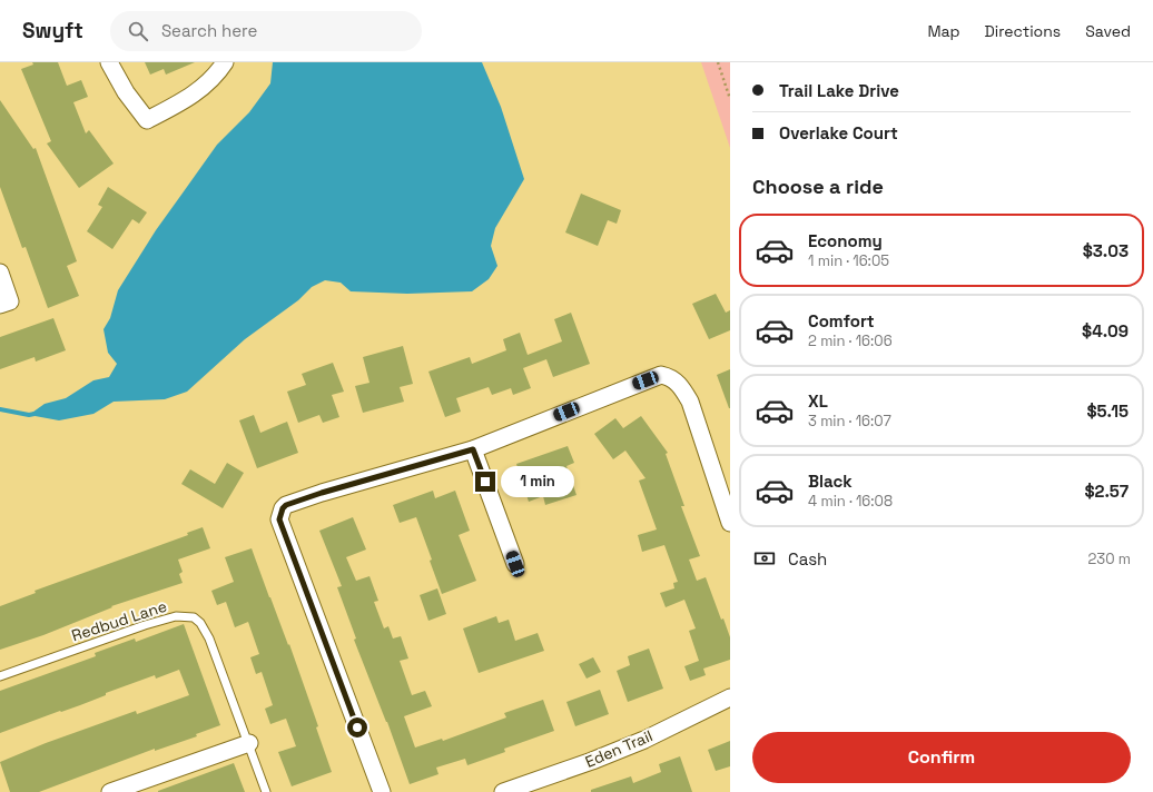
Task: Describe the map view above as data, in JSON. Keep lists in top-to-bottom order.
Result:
{
  "streets": {
    "street": ["Eden Trail"],
    "lane": ["Redbud Lane"]
  },
  "page": {
    "header": "Swyft",
    "search": "Search here",
    "nav": ["Map", "Directions", "Saved"],
    "banner": ["Trail Lake Drive", "Overlake Court"],
    "heading": "Choose a ride",
    "list": [
      {
        "name": "Economy",
        "note": "1 min · 16:05",
        "value": "$3.03"
      },
      {
        "name": "Comfort",
        "note": "2 min · 16:06",
        "value": "$4.09"
      },
      {
        "name": "XL",
        "note": "3 min · 16:07",
        "value": "$5.15"
      },
      {
        "name": "Black",
        "note": "4 min · 16:08",
        "value": "$2.57"
      }
    ],
    "bubble": "1 min",
    "pay": ["Cash", "230 m"],
    "buttons": "Confirm"
  }
}
